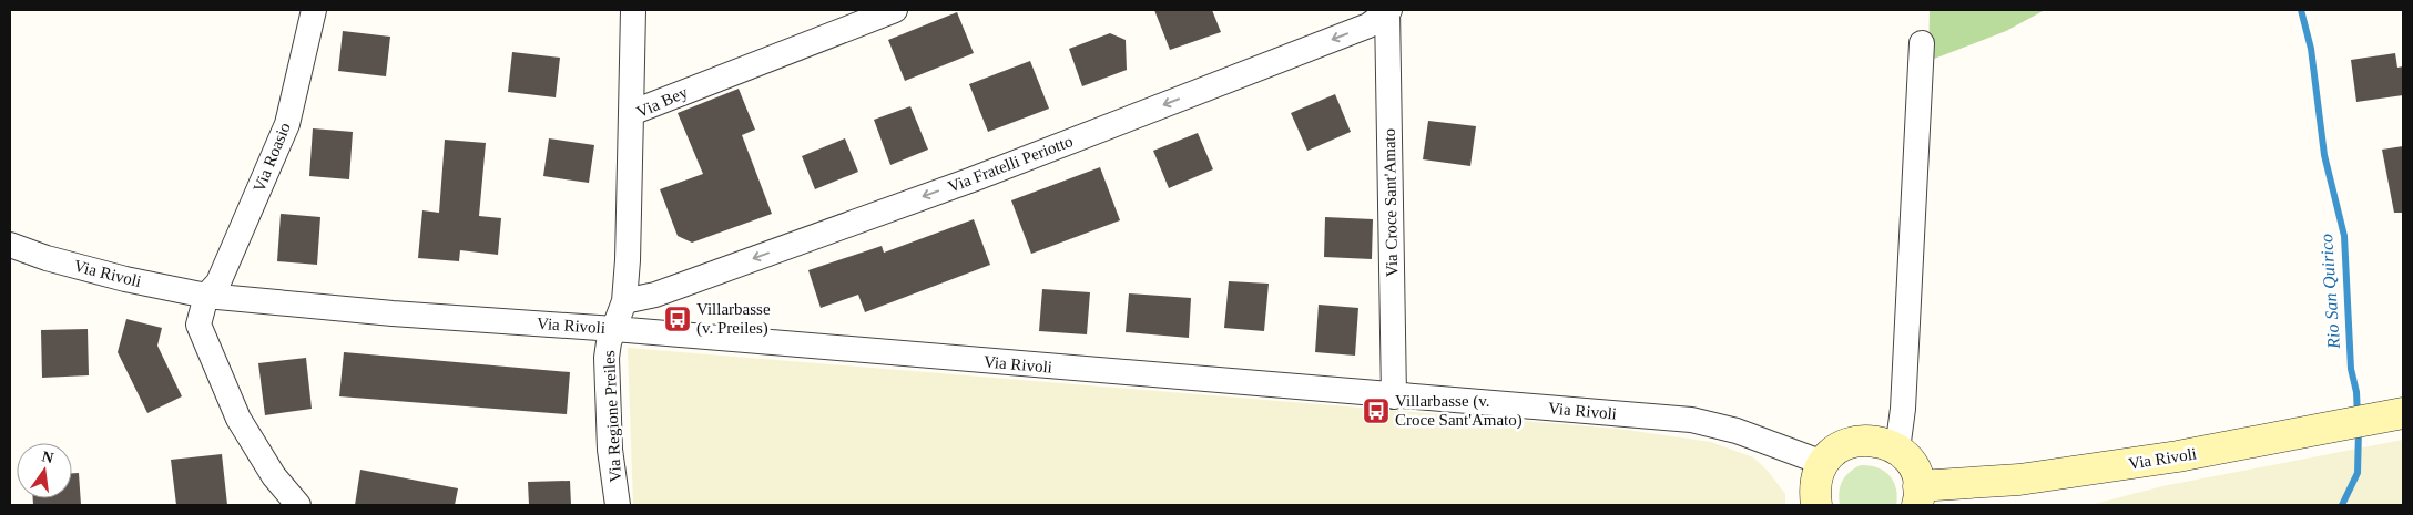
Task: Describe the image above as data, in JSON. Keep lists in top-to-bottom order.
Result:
{
  "streets": {
    "street": [
      "Via Bey",
      "Via Roasio",
      "Via Fratelli Periotto",
      "Via Croce Sant'Amato",
      "Via Rivoli",
      "Via Regione Preiles"
    ]
  },
  "crossings": [
    ["Via Bey", "Via Fratelli Periotto"],
    ["Via Bey", "Via Rivoli"],
    ["Via Bey", "Via Regione Preiles"],
    ["Via Roasio", "Via Rivoli"],
    ["Via Fratelli Periotto", "Via Croce Sant'Amato"],
    ["Via Croce Sant'Amato", "Via Rivoli"],
    ["Via Rivoli", "Via Regione Preiles"]
  ],
  "one_way": ["Via Fratelli Periotto"],
  "water": ["Rio San Quirico"],
  "places": {
    "bus stop": ["Villarbasse (v. Preiles)", "Villarbasse (v. Croce Sant'Amato)"]
  },
  "north": "top"
}
